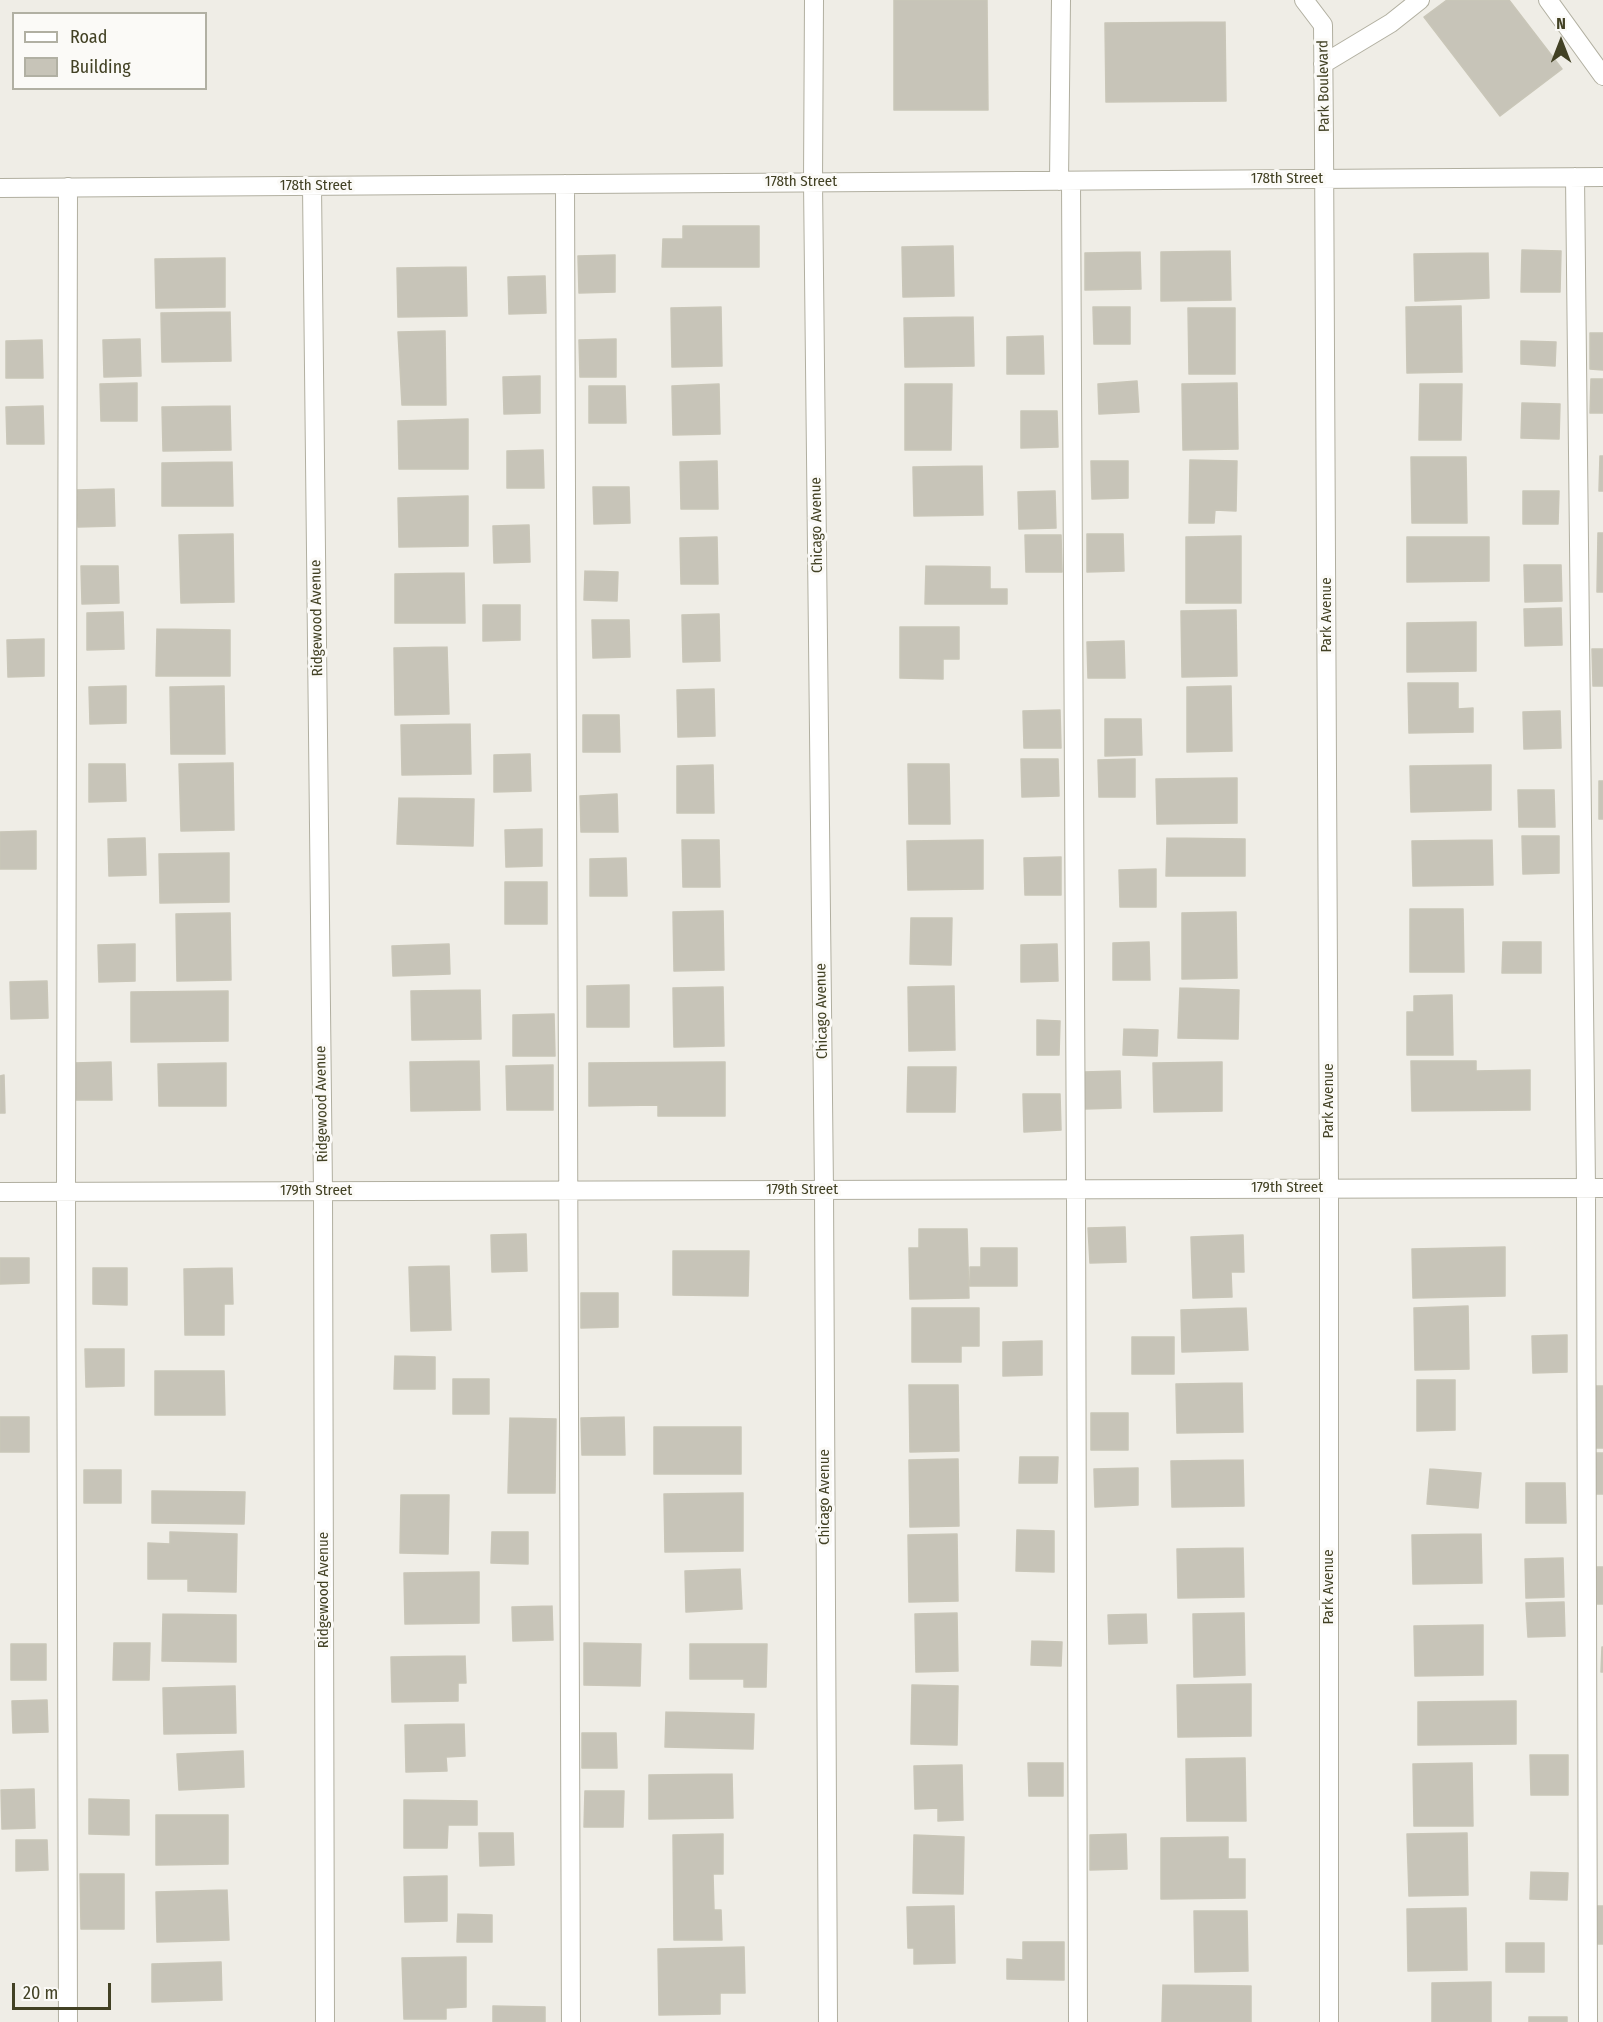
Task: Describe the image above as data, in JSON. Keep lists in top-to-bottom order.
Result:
{
  "streets": {
    "street": [
      "Park Boulevard",
      "178th Street",
      "Chicago Avenue",
      "Park Avenue",
      "Ridgewood Avenue",
      "179th Street"
    ]
  },
  "crossings": [
    ["Park Boulevard", "178th Street"],
    ["Park Boulevard", "Park Avenue"],
    ["178th Street", "Chicago Avenue"],
    ["178th Street", "Park Avenue"],
    ["178th Street", "Ridgewood Avenue"],
    ["Chicago Avenue", "179th Street"],
    ["Park Avenue", "179th Street"],
    ["Ridgewood Avenue", "179th Street"]
  ],
  "legend": ["Road", "Building"],
  "scale_bar": "20 m",
  "north": "top"
}
